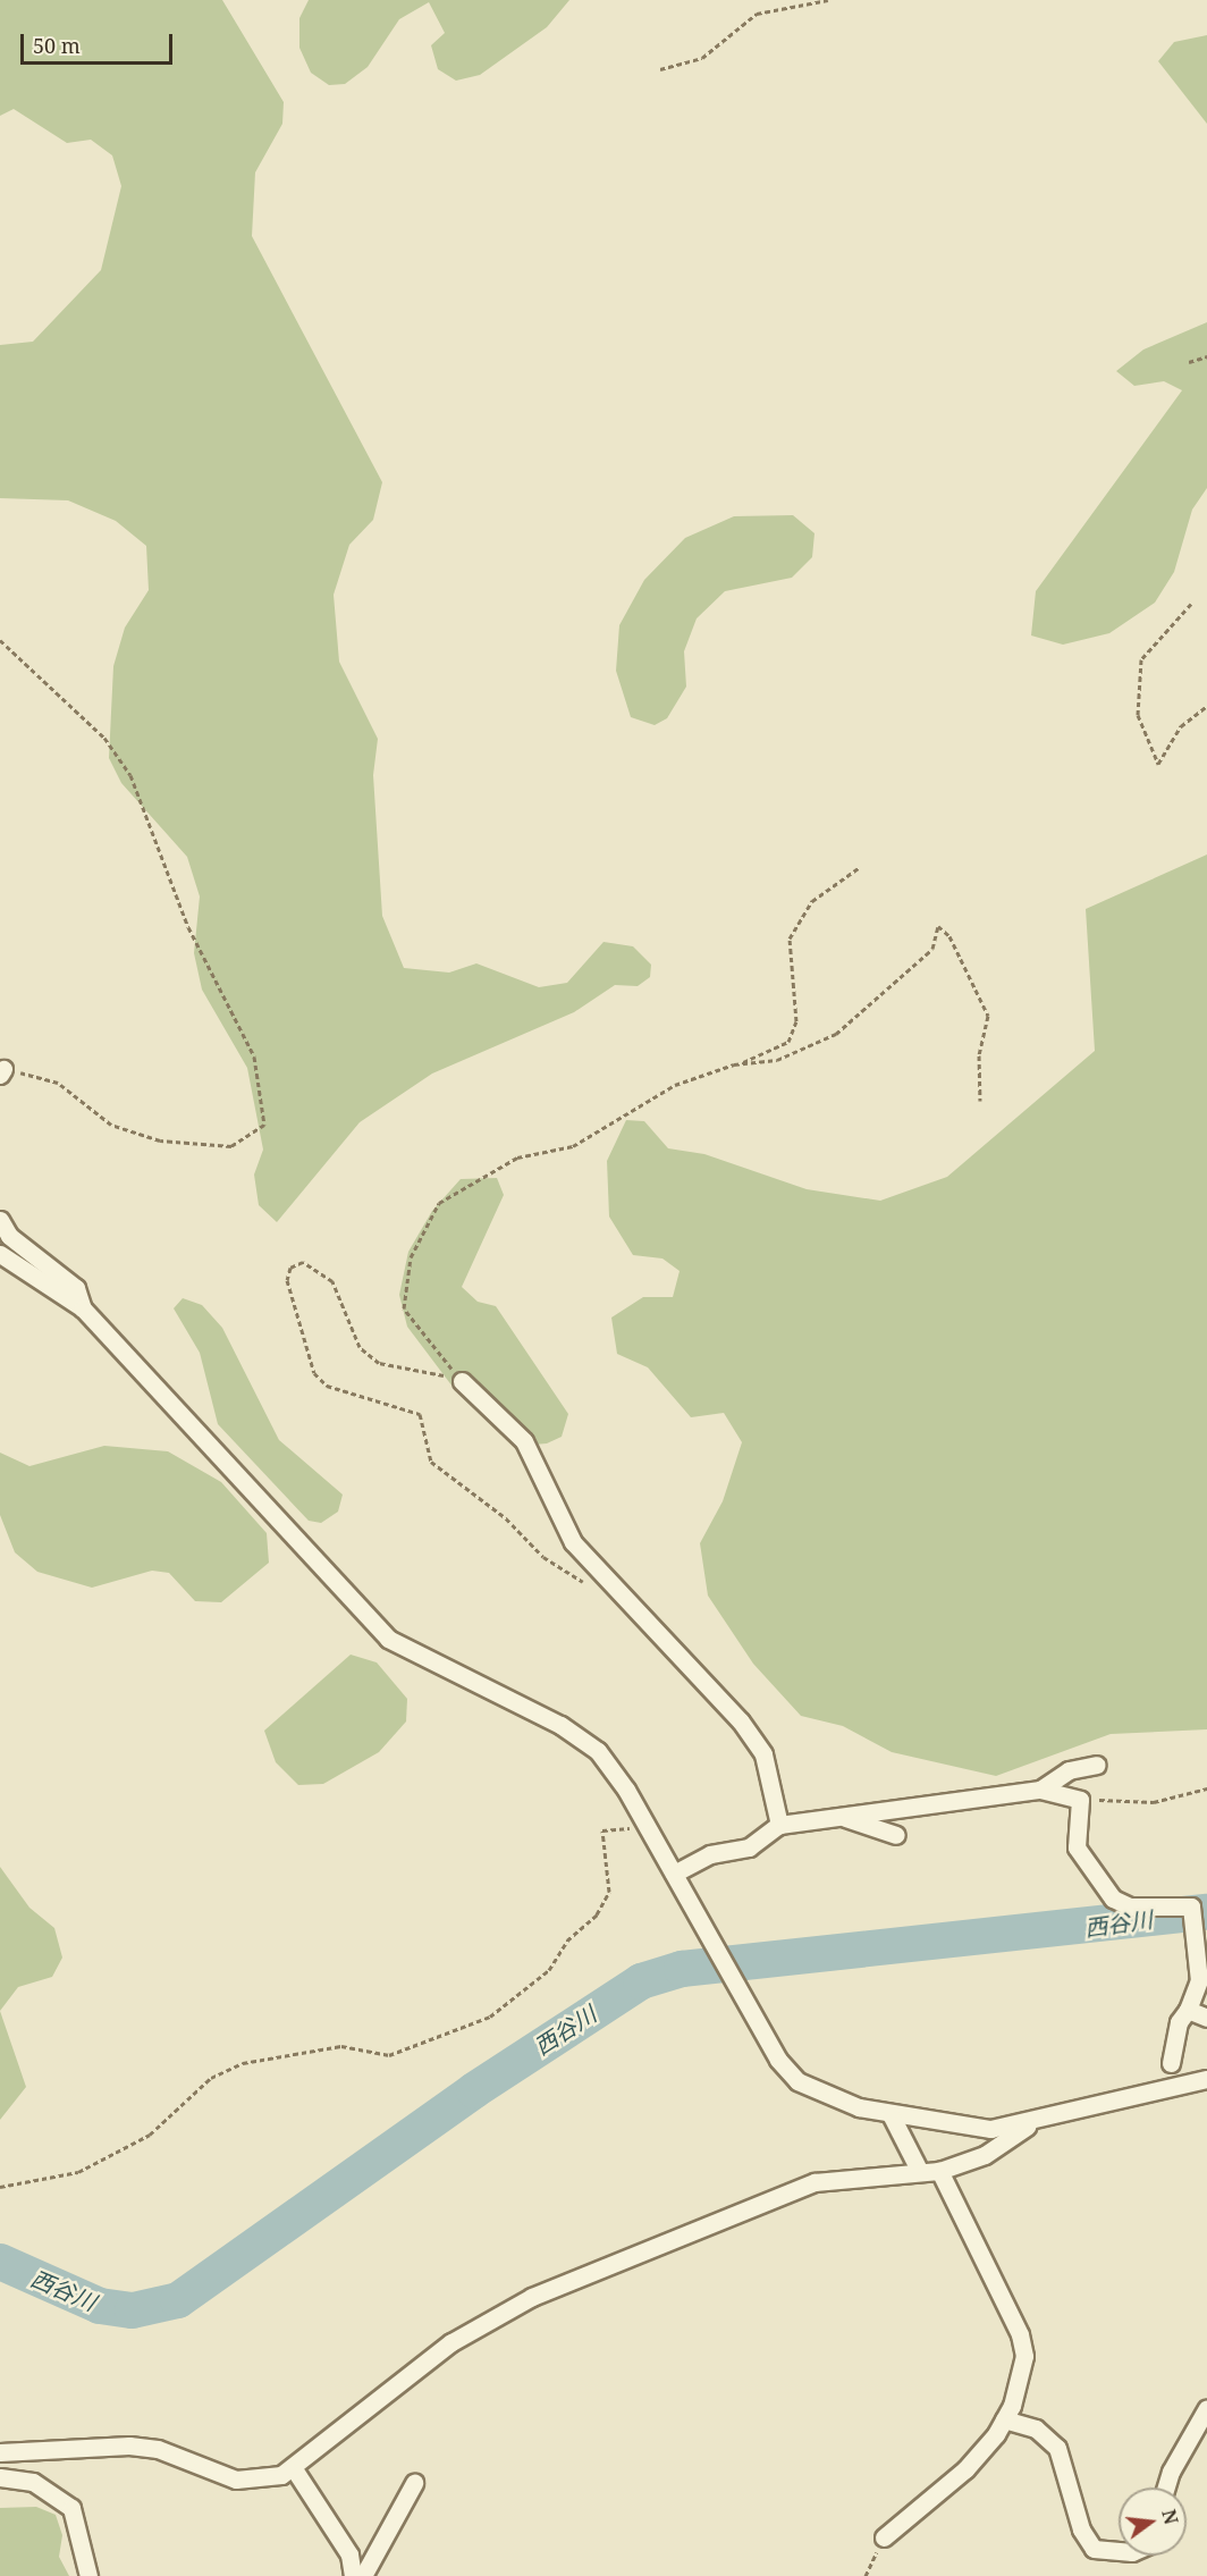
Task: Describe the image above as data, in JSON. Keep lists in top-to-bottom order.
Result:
{
  "water": ["西谷川"],
  "scale_bar": "50 m",
  "north": "right"
}
